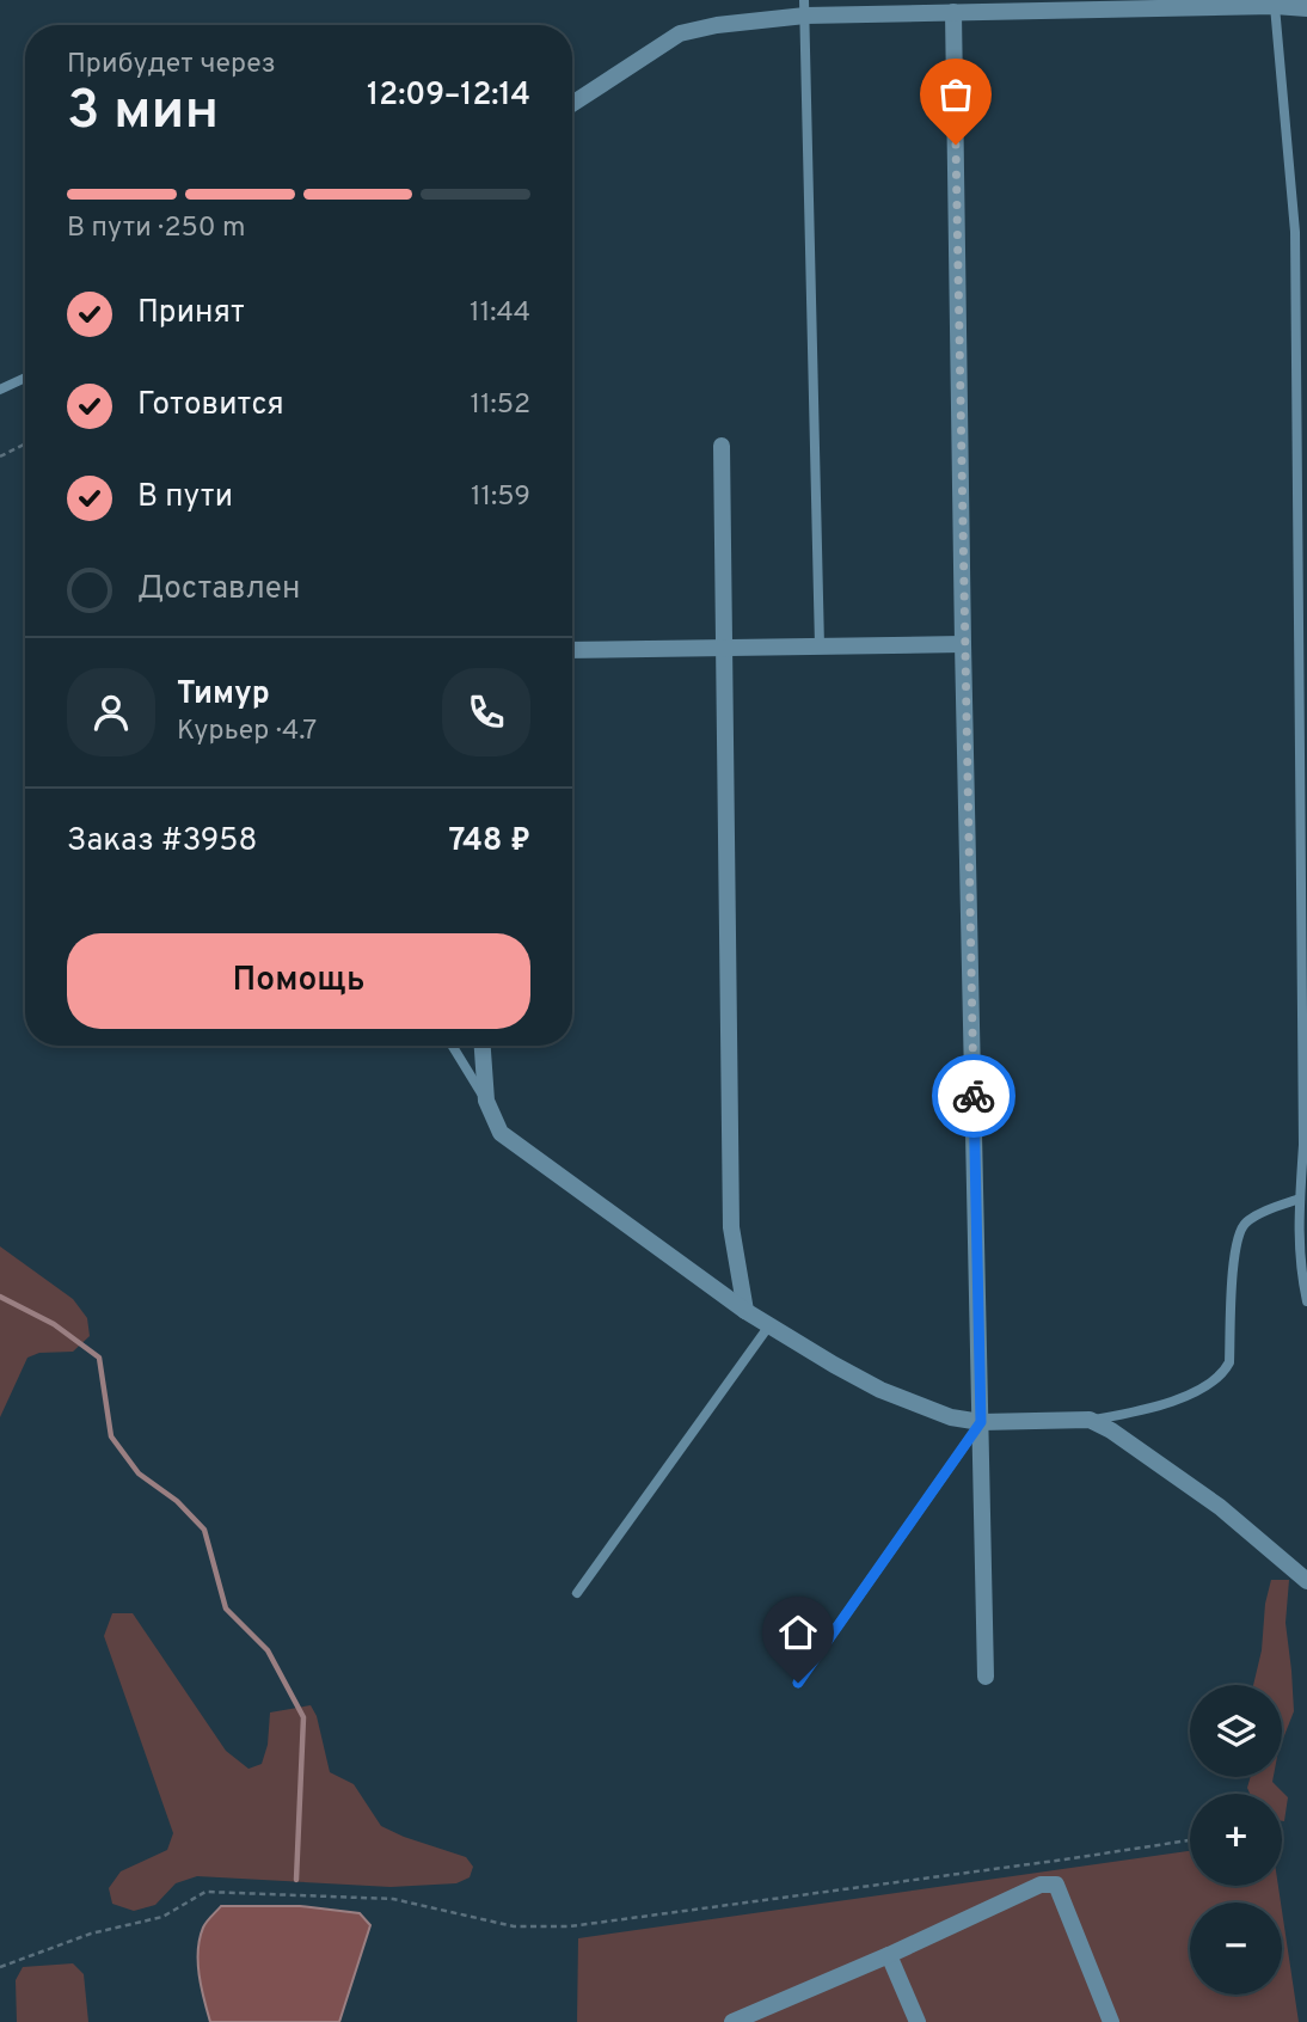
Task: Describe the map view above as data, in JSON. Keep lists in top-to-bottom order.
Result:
{
  "page": {
    "heading": ["3 мин", "Прибудет через", "12:09–12:14"],
    "panel": [
      "Тимур",
      "Курьер · 4.7",
      "Заказ #3958",
      "748 ₽"
    ],
    "bar": "В пути · 250 m",
    "list": [
      ["Принят", "11:44"],
      ["Готовится", "11:52"],
      ["В пути", "11:59"],
      "Доставлен"
    ],
    "buttons": "Помощь",
    "map_buttons": ["+", "−"]
  }
}
